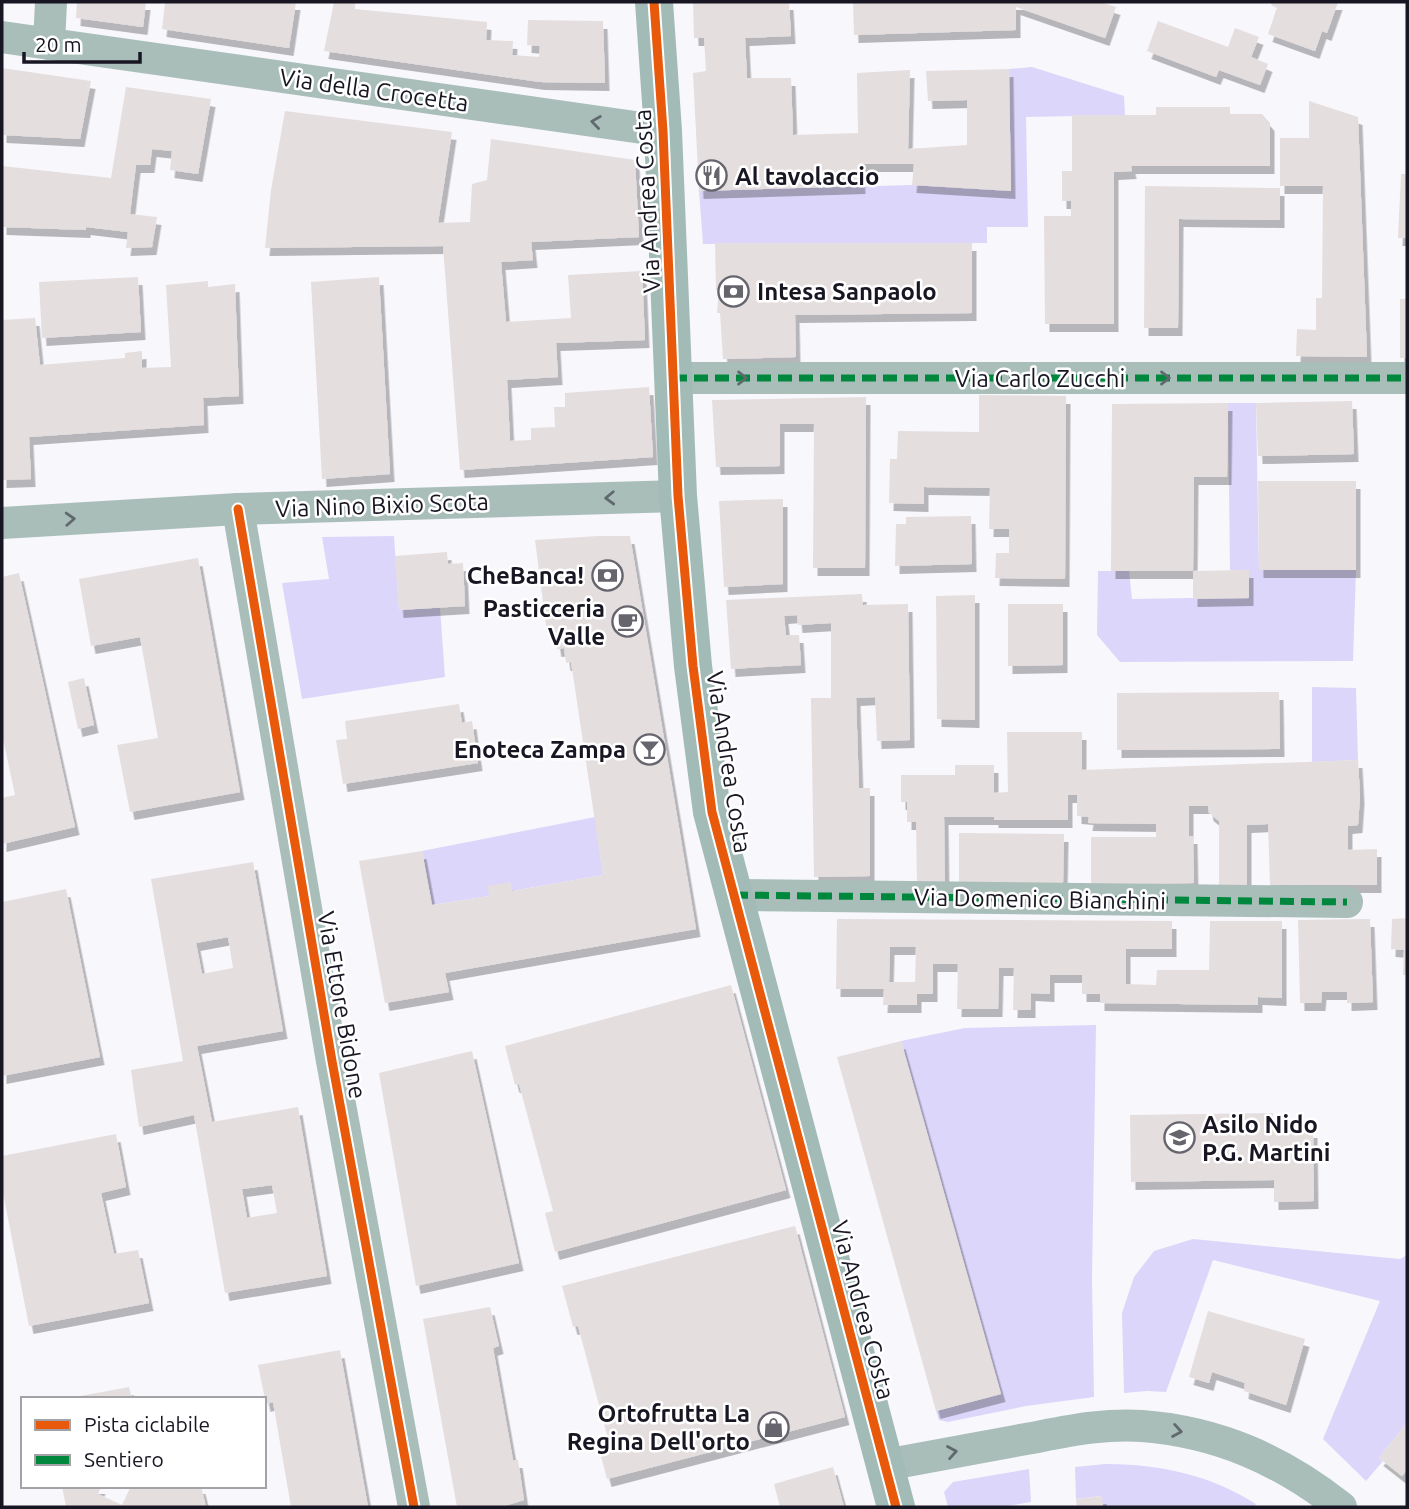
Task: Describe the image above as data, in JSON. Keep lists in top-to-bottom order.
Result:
{
  "streets": {
    "main road": ["Via Andrea Costa"],
    "street": [
      "Via della Crocetta",
      "Via Carlo Zucchi",
      "Via Nino Bixio Scota",
      "Via Domenico Bianchini",
      "Via Ettore Bidone"
    ]
  },
  "crossings": [
    ["Via della Crocetta", "Via Andrea Costa"],
    ["Via Andrea Costa", "Via Carlo Zucchi"],
    ["Via Andrea Costa", "Via Nino Bixio Scota"],
    ["Via Andrea Costa", "Via Domenico Bianchini"],
    ["Via Nino Bixio Scota", "Via Ettore Bidone"]
  ],
  "one_way": ["Via della Crocetta", "Via Carlo Zucchi"],
  "places": {
    "restaurant": ["Al tavolaccio"],
    "bank": ["Intesa Sanpaolo", "CheBanca!"],
    "cafe": ["Pasticceria Valle"],
    "bar": ["Enoteca Zampa"],
    "school or university": ["Asilo Nido P.G. Martini"],
    "shop": ["Ortofrutta La Regina Dell'orto"]
  },
  "legend": ["Pista ciclabile", "Sentiero"],
  "scale_bar": "20 m"
}
